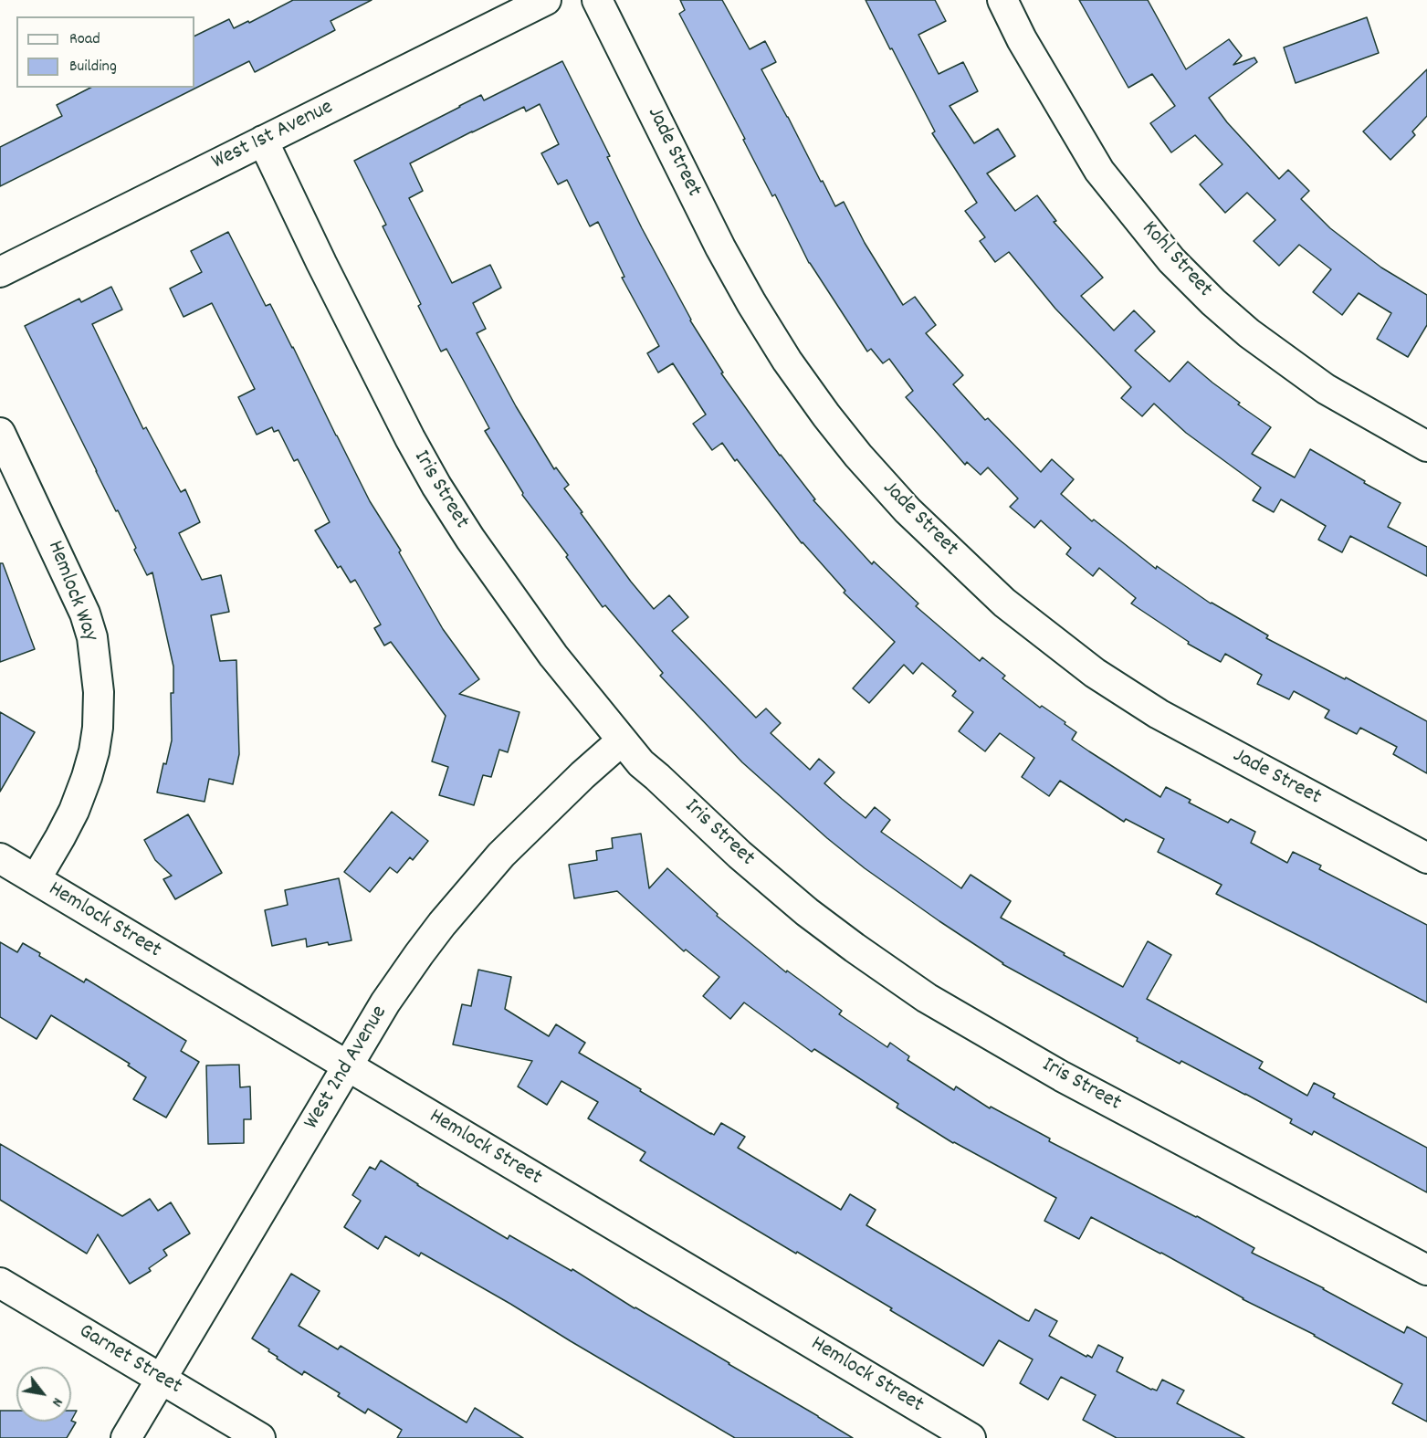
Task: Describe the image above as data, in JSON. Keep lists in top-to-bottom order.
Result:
{
  "streets": {
    "street": [
      "West 1st Avenue",
      "Jade Street",
      "Kohl Street",
      "Iris Street",
      "Hemlock Way",
      "Hemlock Street",
      "West 2nd Avenue",
      "Garnet Street"
    ]
  },
  "crossings": [
    ["West 1st Avenue", "Iris Street"],
    ["Iris Street", "West 2nd Avenue"],
    ["Hemlock Way", "Hemlock Street"],
    ["Hemlock Street", "West 2nd Avenue"],
    ["West 2nd Avenue", "Garnet Street"]
  ],
  "legend": ["Road", "Building"],
  "north": "bottom right"
}
